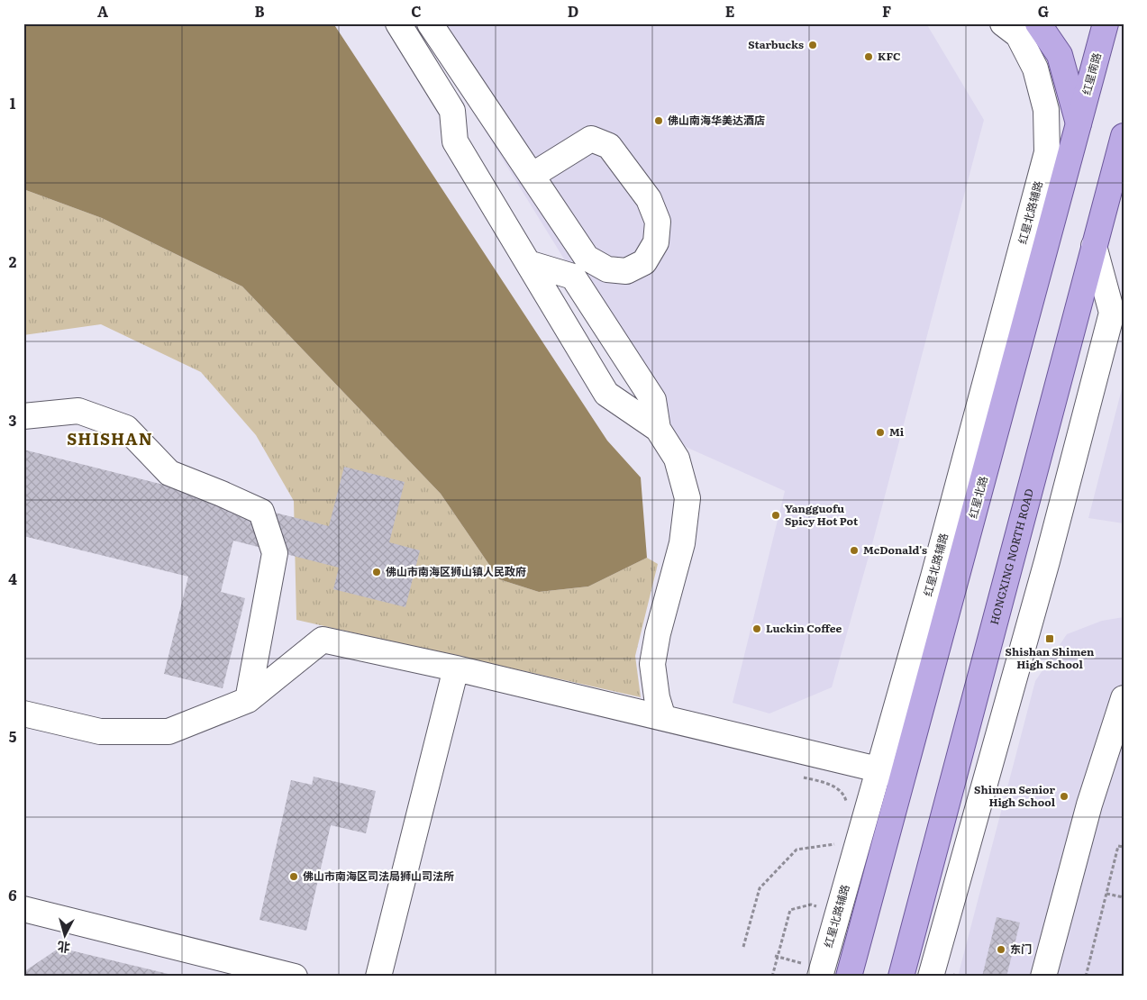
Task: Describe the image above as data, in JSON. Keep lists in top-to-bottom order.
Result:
{
  "streets": {
    "main road": ["红星南路", "红星北路", "HONGXING NORTH ROAD"],
    "street": ["红星北路辅路"]
  },
  "crossings": [
    ["红星南路", "红星北路"]
  ],
  "districts": ["SHISHAN"],
  "places": {
    "other": [
      "Starbucks",
      "KFC",
      "佛山南海华美达酒店",
      "Mi",
      "Yangguofu Spicy Hot Pot",
      "McDonald's",
      "佛山市南海区狮山镇人民政府",
      "Luckin Coffee",
      "Shimen Senior High School",
      "佛山市南海区司法局狮山司法所",
      "东门"
    ],
    "transit": ["Shishan Shimen High School"]
  },
  "north": "bottom",
  "grid": {
    "columns": [
      "A",
      "B",
      "C",
      "D",
      "E",
      "F",
      "G"
    ],
    "rows": [
      "1",
      "2",
      "3",
      "4",
      "5",
      "6"
    ]
  }
}
